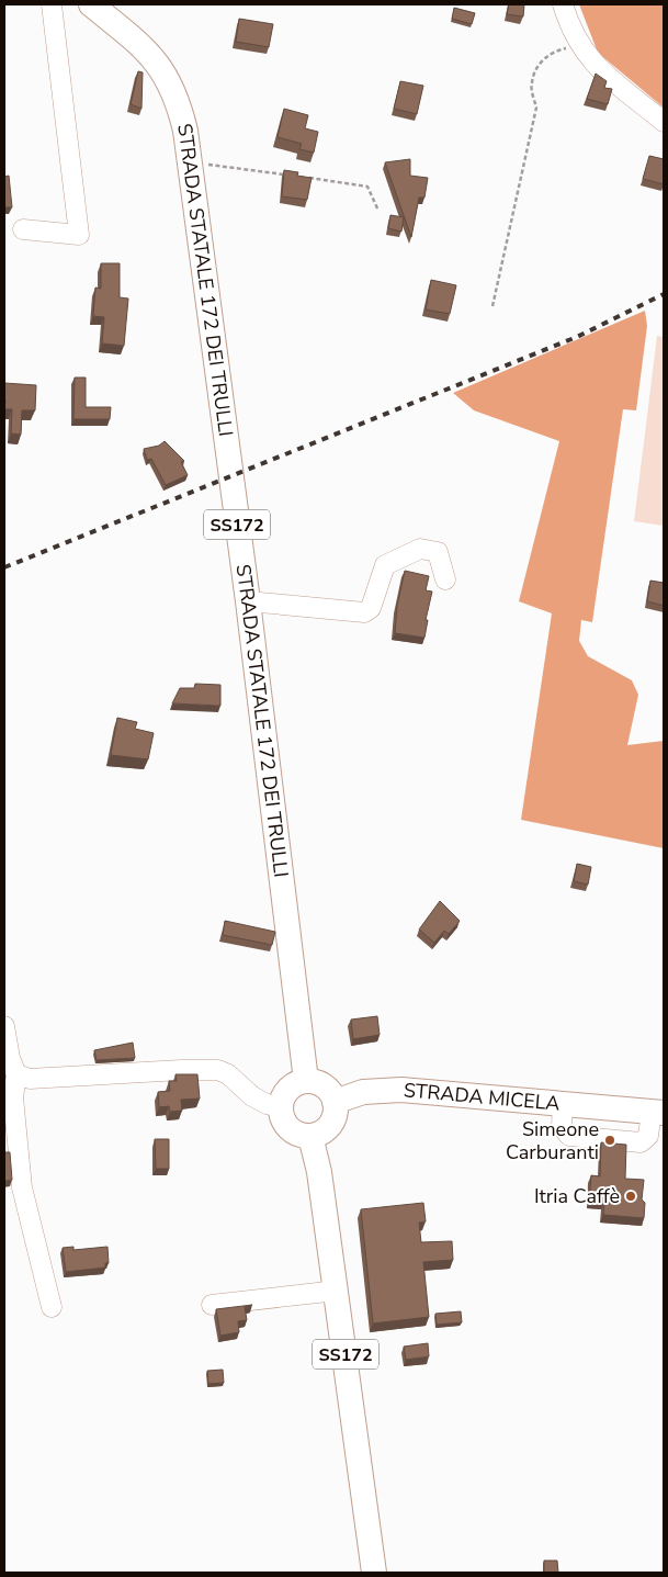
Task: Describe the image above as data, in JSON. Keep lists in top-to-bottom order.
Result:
{
  "streets": {
    "main road": ["STRADA STATALE 172 DEI TRULLI", "SS172", "STRADA MICELA"]
  },
  "crossings": [
    ["STRADA STATALE 172 DEI TRULLI", "SS172"],
    ["STRADA STATALE 172 DEI TRULLI", "STRADA MICELA"],
    ["SS172", "STRADA MICELA"]
  ],
  "places": ["Simeone Carburanti", "Itria Caffè"]
}
